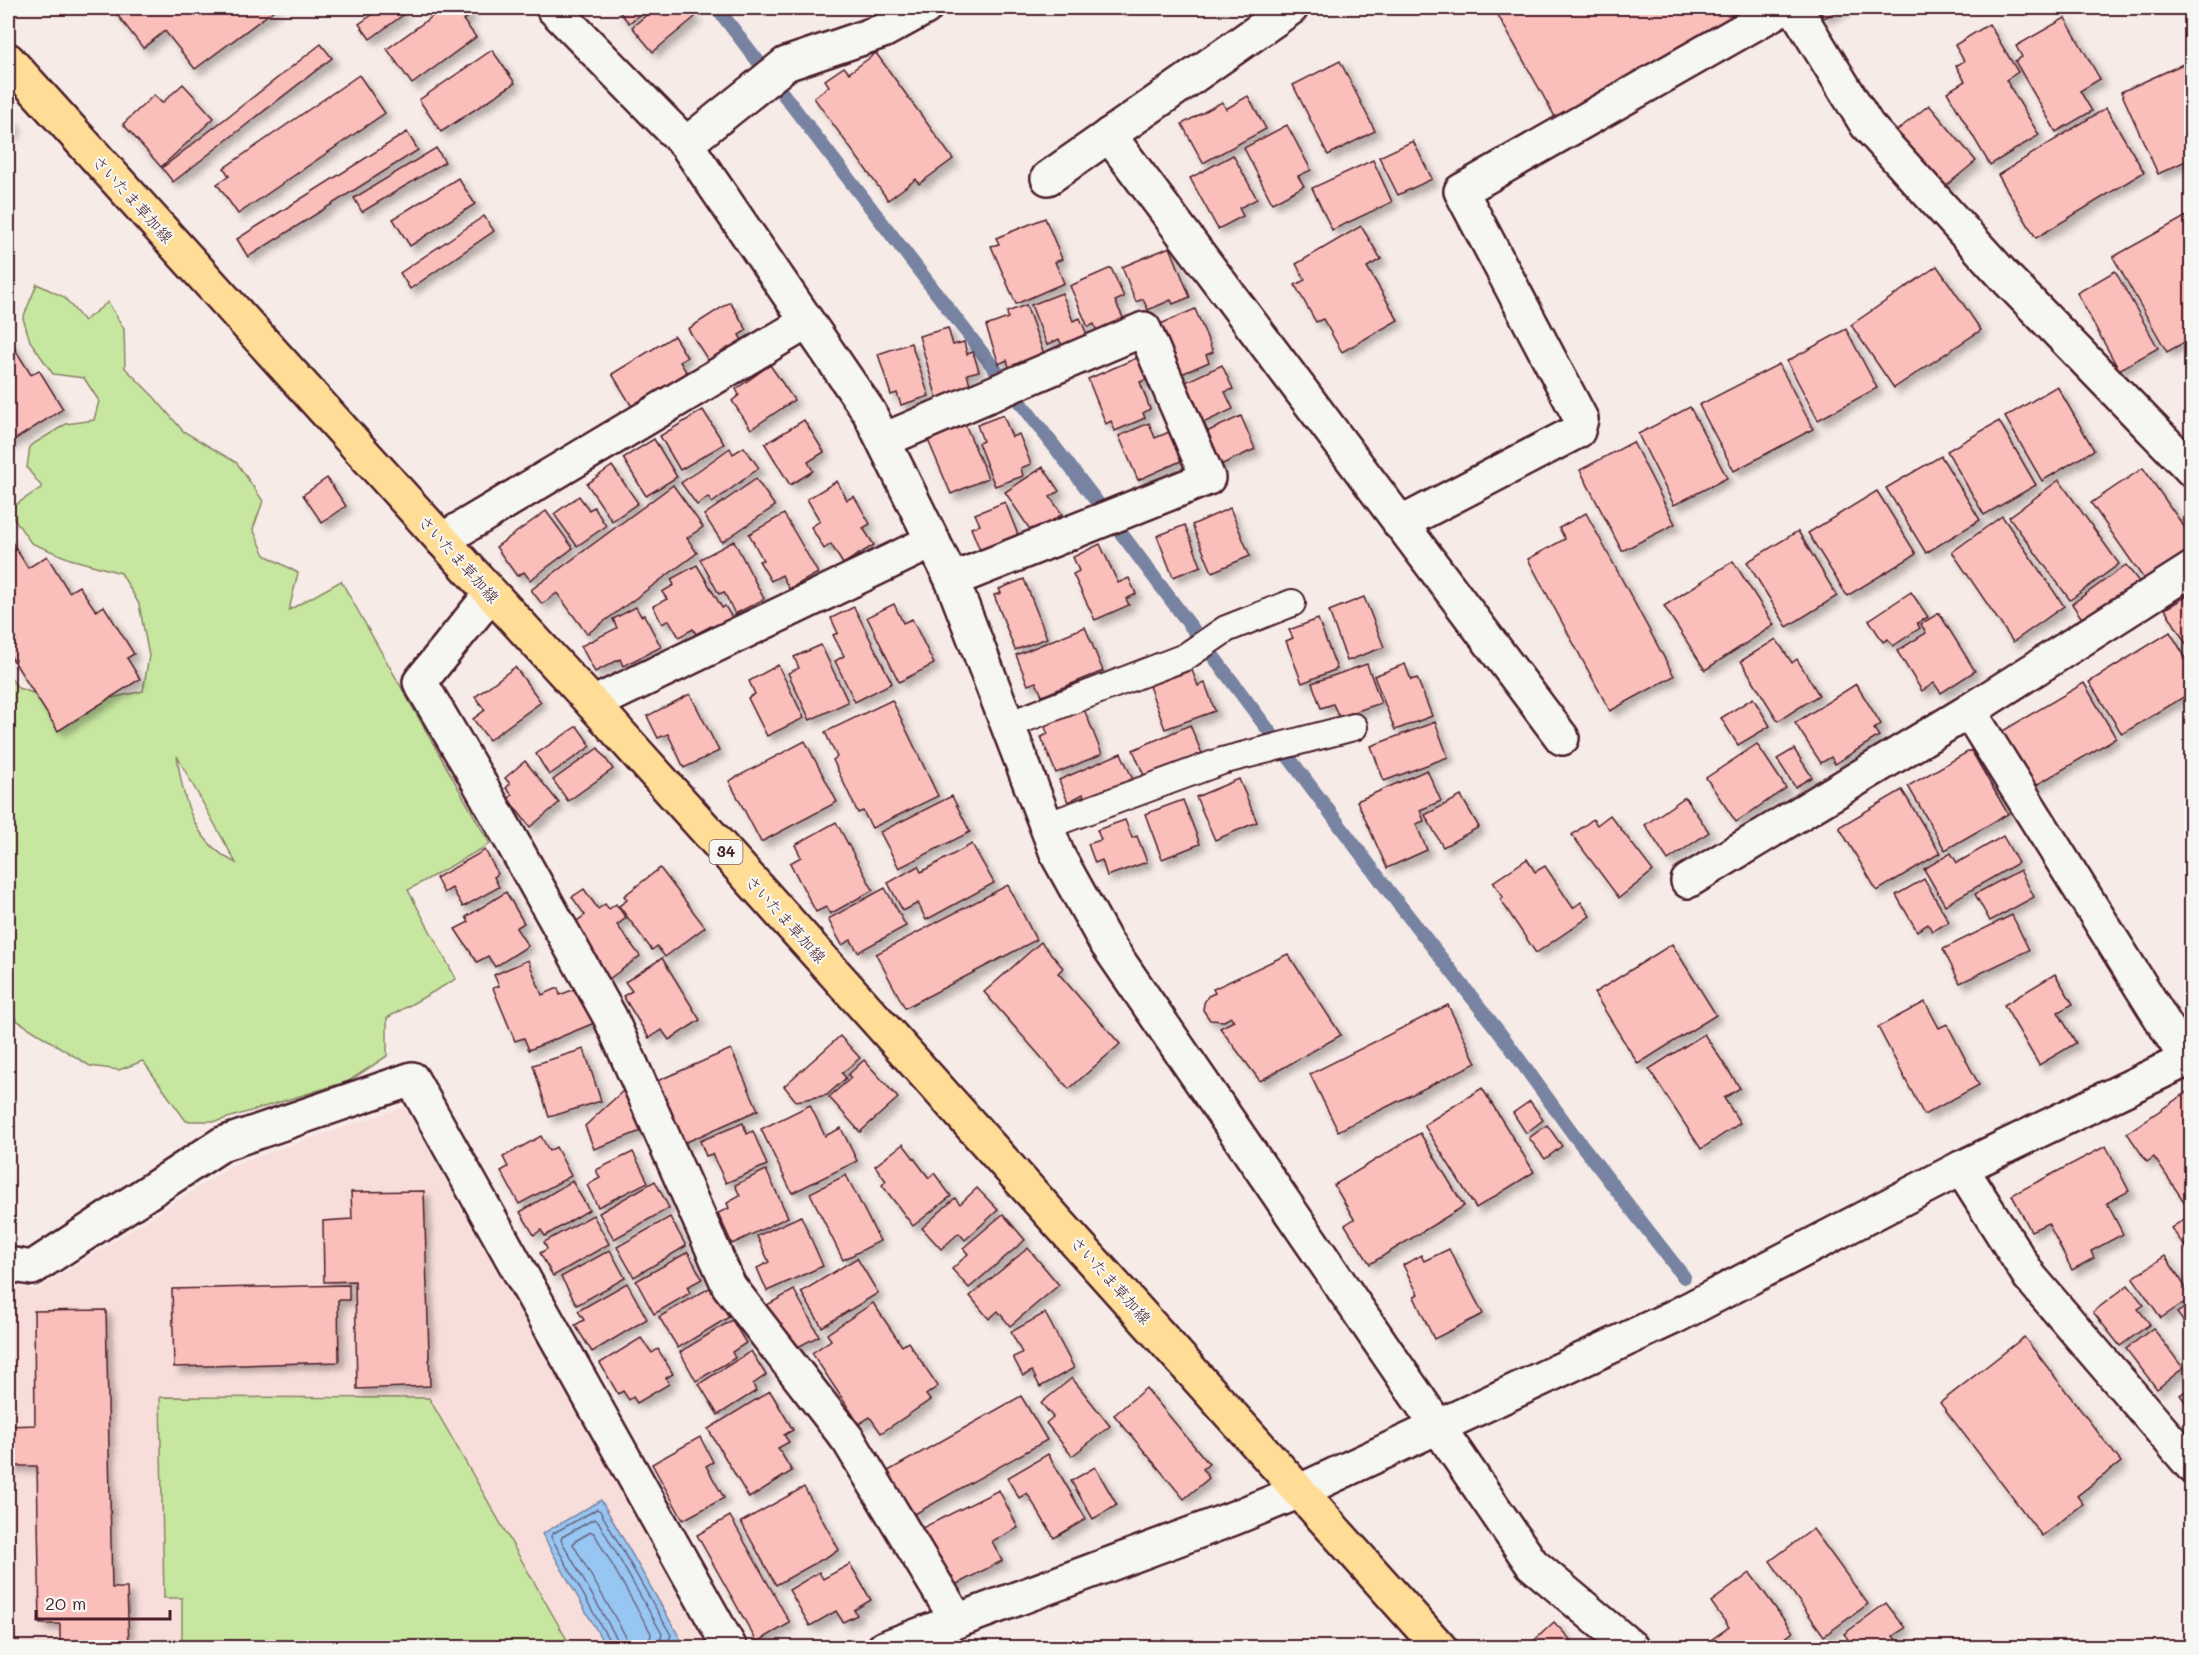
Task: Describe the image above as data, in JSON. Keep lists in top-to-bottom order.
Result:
{
  "streets": {
    "main road": ["さいたま草加線", "34"]
  },
  "scale_bar": "20 m"
}
